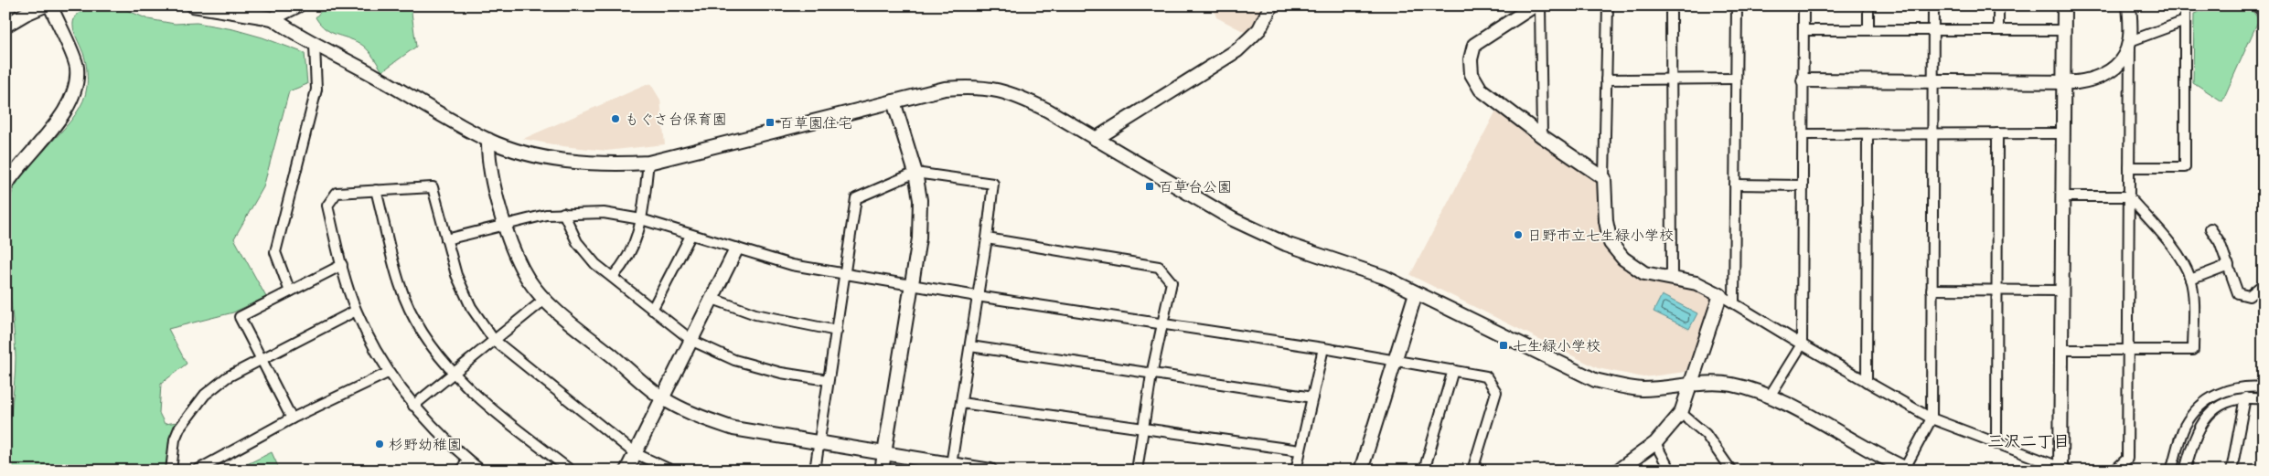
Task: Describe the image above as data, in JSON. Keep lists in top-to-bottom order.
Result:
{
  "districts": ["三沢二丁目"],
  "places": {
    "other": ["もぐさ台保育園", "日野市立七生緑小学校", "杉野幼稚園"],
    "transit": ["百草園住宅", "百草台公園", "七生緑小学校"]
  }
}
